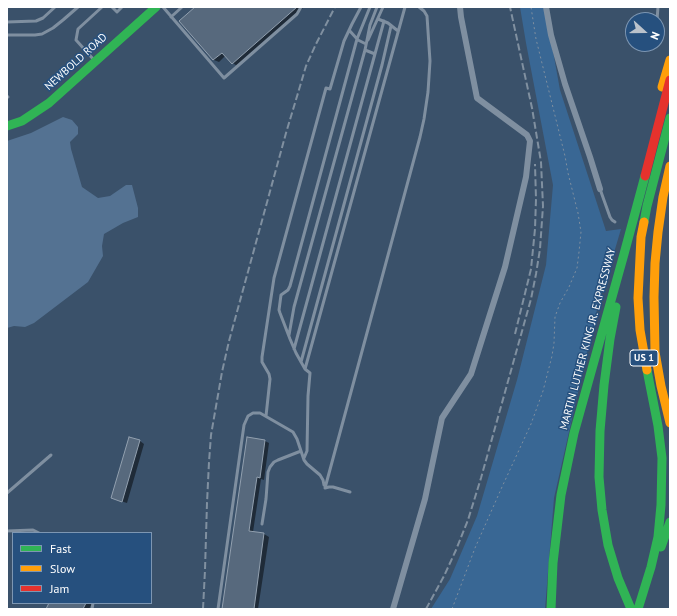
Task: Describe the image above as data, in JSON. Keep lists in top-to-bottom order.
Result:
{
  "streets": {
    "main road": ["NEWBOLD ROAD", "MARTIN LUTHER KING JR. EXPRESSWAY", "US 1"]
  },
  "legend": ["Fast", "Slow", "Jam"],
  "north": "right"
}
